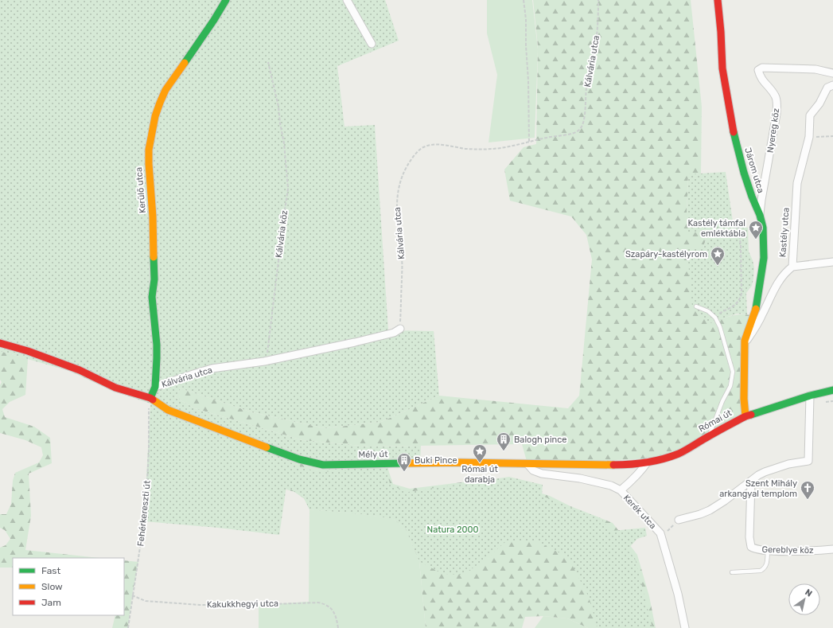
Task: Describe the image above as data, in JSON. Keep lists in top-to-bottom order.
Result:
{
  "streets": {
    "street": [
      "Kálvária utca",
      "Nyereg köz",
      "Járom utca",
      "Kerülő utca",
      "Kastély utca",
      "Római út",
      "Mély út",
      "Kerék utca",
      "Gereblye köz"
    ],
    "path": ["Kálvária köz", "Fehérkereszti út", "Kakukkhegyi utca"]
  },
  "crossings": [
    ["Kálvária utca", "Kerülő utca"],
    ["Kálvária utca", "Kálvária köz"],
    ["Nyereg köz", "Járom utca"],
    ["Járom utca", "Kastély utca"],
    ["Kerülő utca", "Mély út"],
    ["Kerülő utca", "Fehérkereszti út"],
    ["Római út", "Mély út"],
    ["Mély út", "Kerék utca"],
    ["Mély út", "Fehérkereszti út"],
    ["Fehérkereszti út", "Kakukkhegyi utca"]
  ],
  "parks": ["Natura 2000"],
  "places": {
    "place": ["Kastély támfal emléktábla", "Szapáry-kastélyrom", "Római út darabja"],
    "building": ["Balogh pince", "Buki Pince"],
    "church": ["Szent Mihály arkangyal templom"]
  },
  "legend": ["Fast", "Slow", "Jam"],
  "north": "top right"
}
